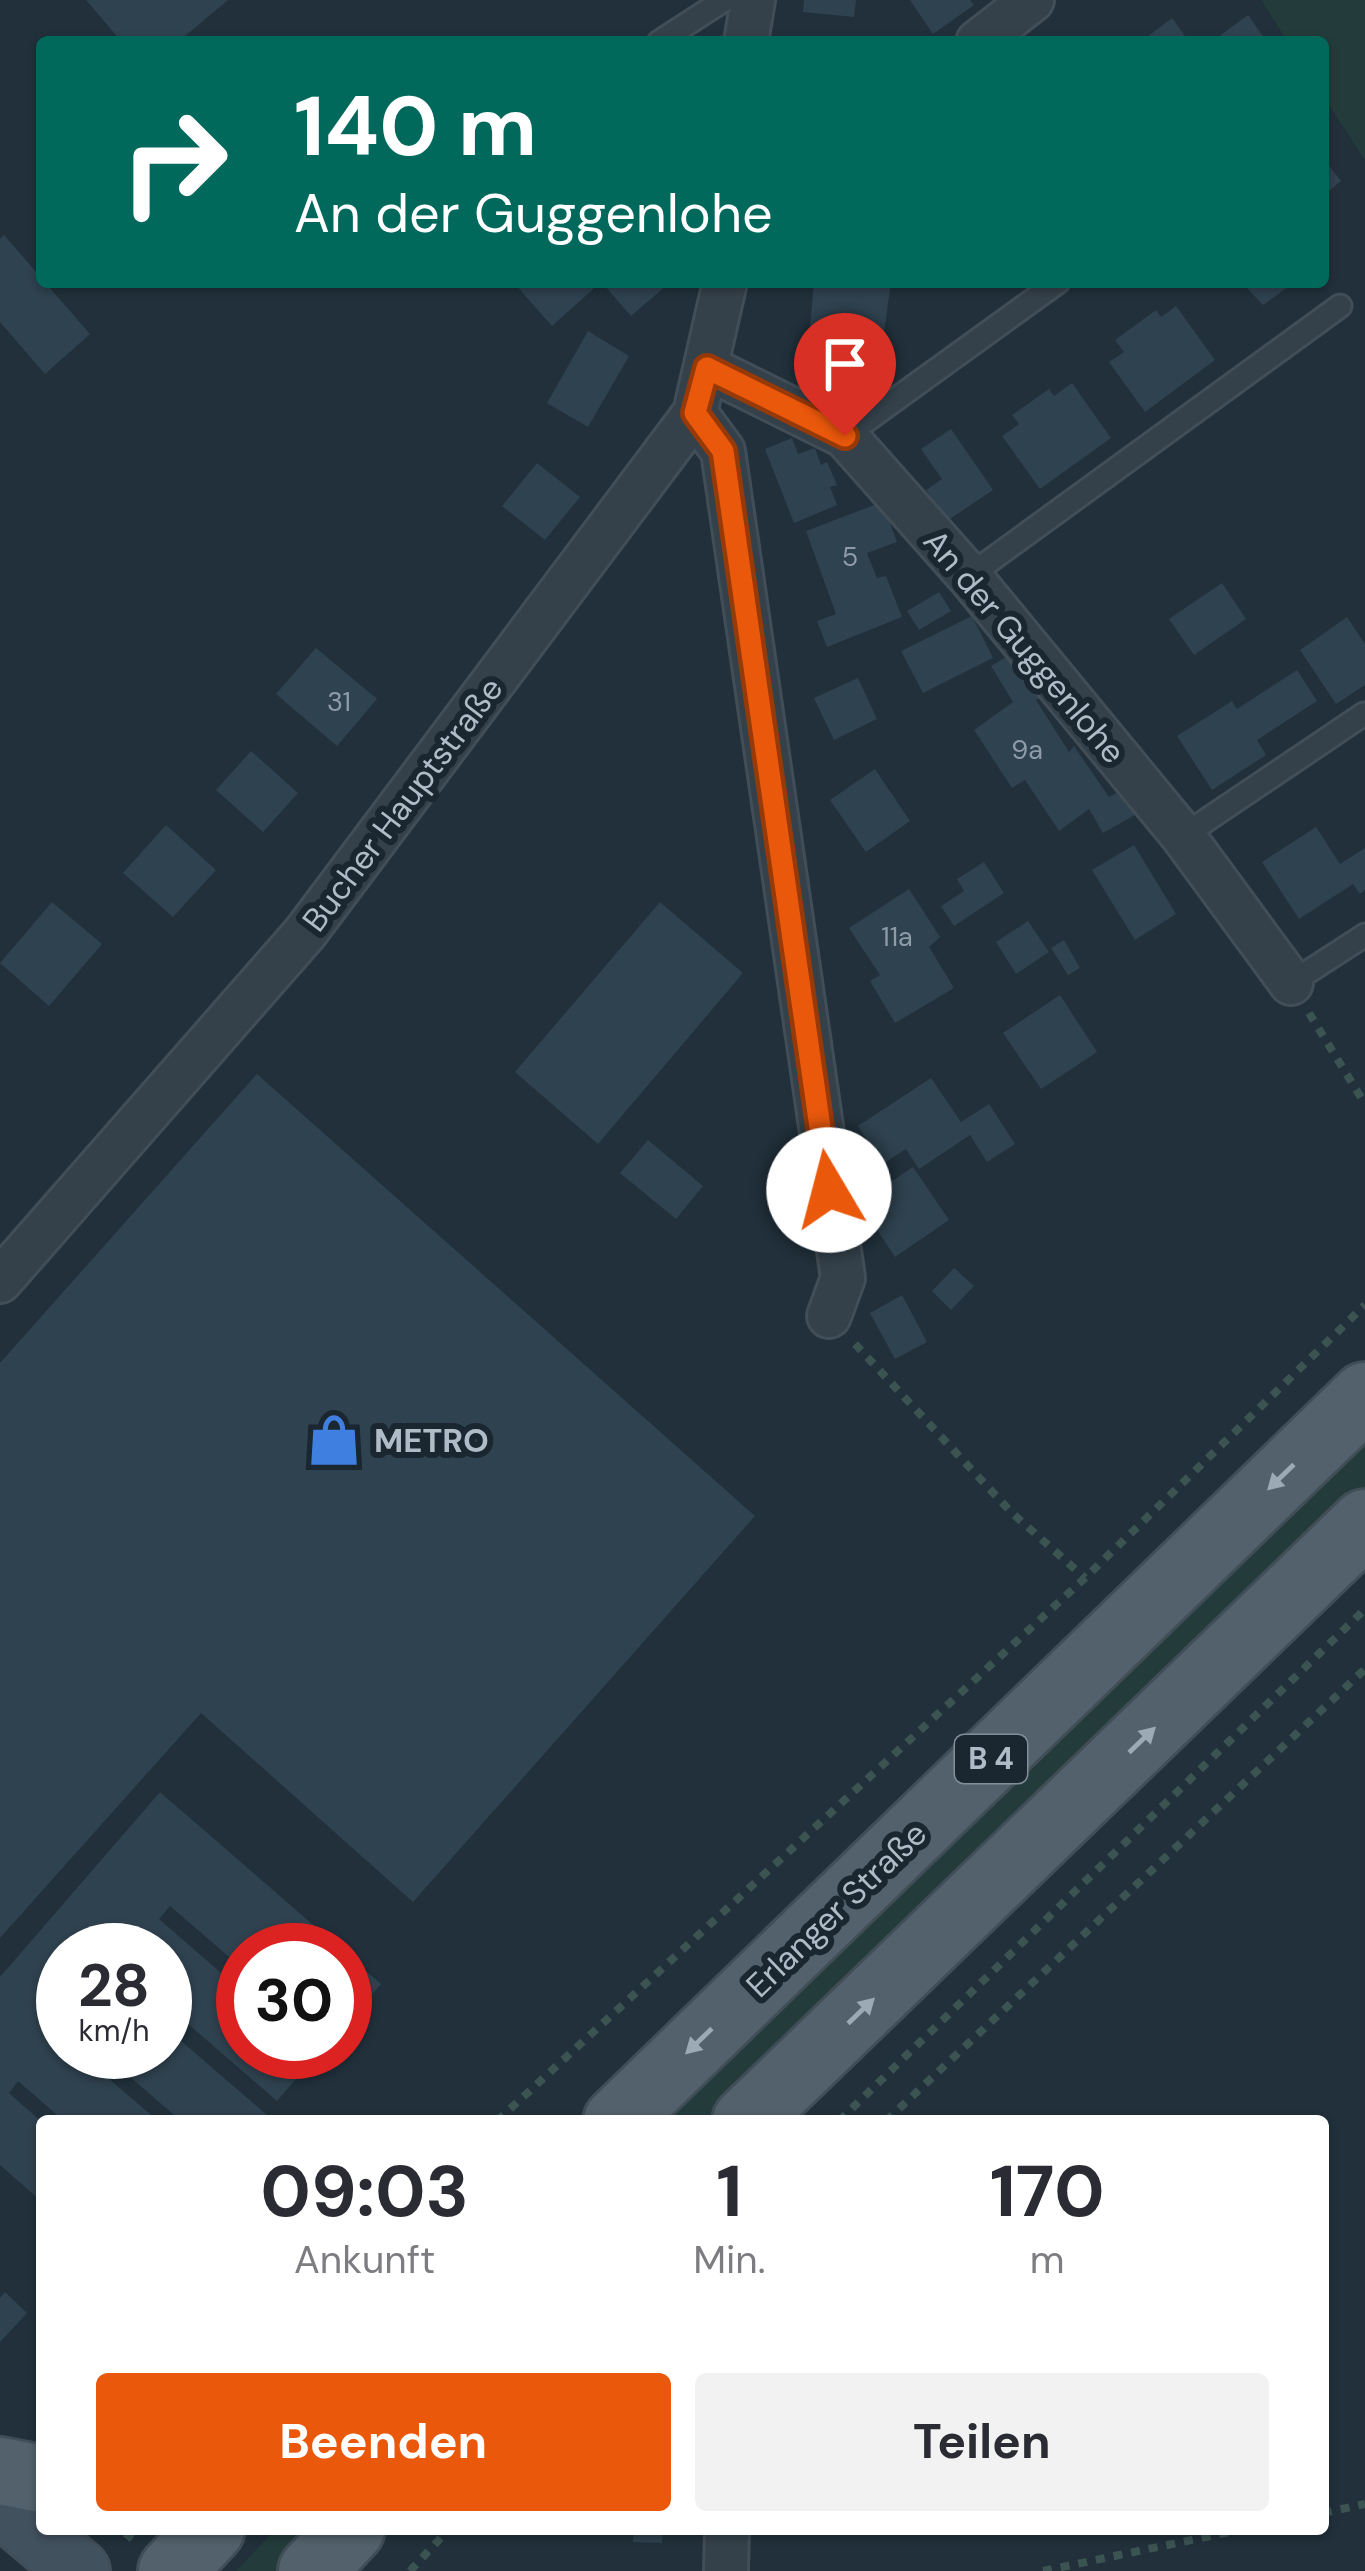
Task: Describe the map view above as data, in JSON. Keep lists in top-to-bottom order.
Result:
{
  "streets": {
    "main road": ["B 4", "Erlanger Straße"],
    "street": ["An der Guggenlohe", "Bucher Hauptstraße"]
  },
  "crossings": [
    ["An der Guggenlohe", "Bucher Hauptstraße"]
  ],
  "places": {
    "shop": ["METRO"]
  },
  "house_numbers": [
    "5",
    "31",
    "9a",
    "11a"
  ],
  "page": {
    "turn": ["140 m", "An der Guggenlohe"],
    "speed": "28 km/h",
    "limit": "30",
    "eta": [
      "09:03",
      "Ankunft",
      "1",
      "Min.",
      "170",
      "m"
    ],
    "buttons": ["Beenden", "Teilen"]
  }
}
